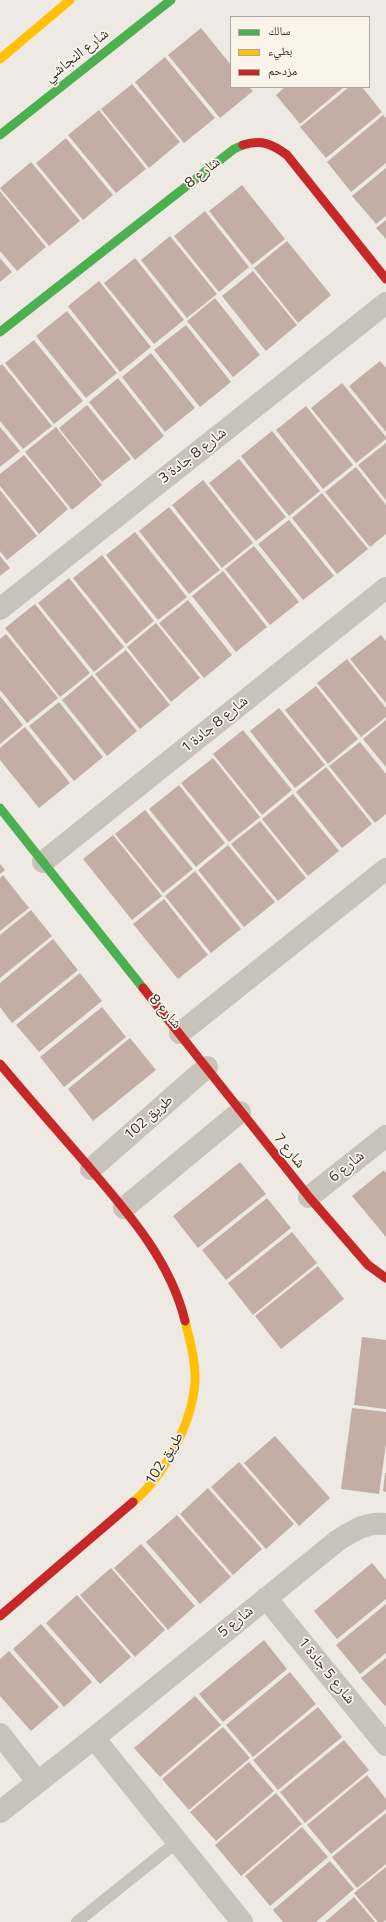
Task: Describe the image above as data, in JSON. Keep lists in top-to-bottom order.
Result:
{
  "streets": {
    "street": [
      "شارع النجاشي",
      "شارع 8",
      "شارع 8 جادة 3",
      "شارع 8 جادة 1",
      "طريق 102",
      "شارع 7",
      "شارع 6",
      "شارع 5",
      "شارع 5 جادة 1"
    ]
  },
  "crossings": [
    ["شارع 8", "شارع 8 جادة 1"],
    ["شارع 8", "شارع 7"],
    ["طريق 102", "شارع 7"],
    ["شارع 7", "شارع 6"],
    ["شارع 5", "شارع 5 جادة 1"]
  ],
  "legend": ["سالك", "بطيء", "مزدحم"]
}
